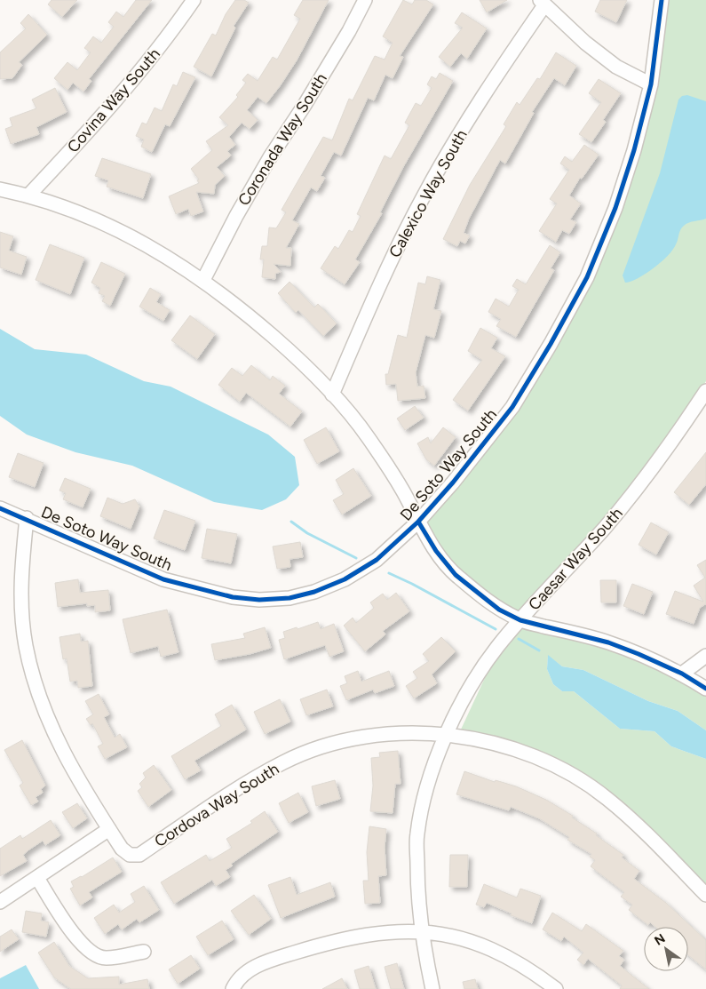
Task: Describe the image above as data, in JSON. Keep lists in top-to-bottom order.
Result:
{
  "streets": {
    "street": [
      "Covina Way South",
      "Coronada Way South",
      "Calexico Way South",
      "De Soto Way South",
      "Caesar Way South",
      "Cordova Way South"
    ]
  },
  "crossings": [
    ["De Soto Way South", "Cordova Way South"],
    ["Caesar Way South", "Cordova Way South"]
  ],
  "north": "top left"
}
